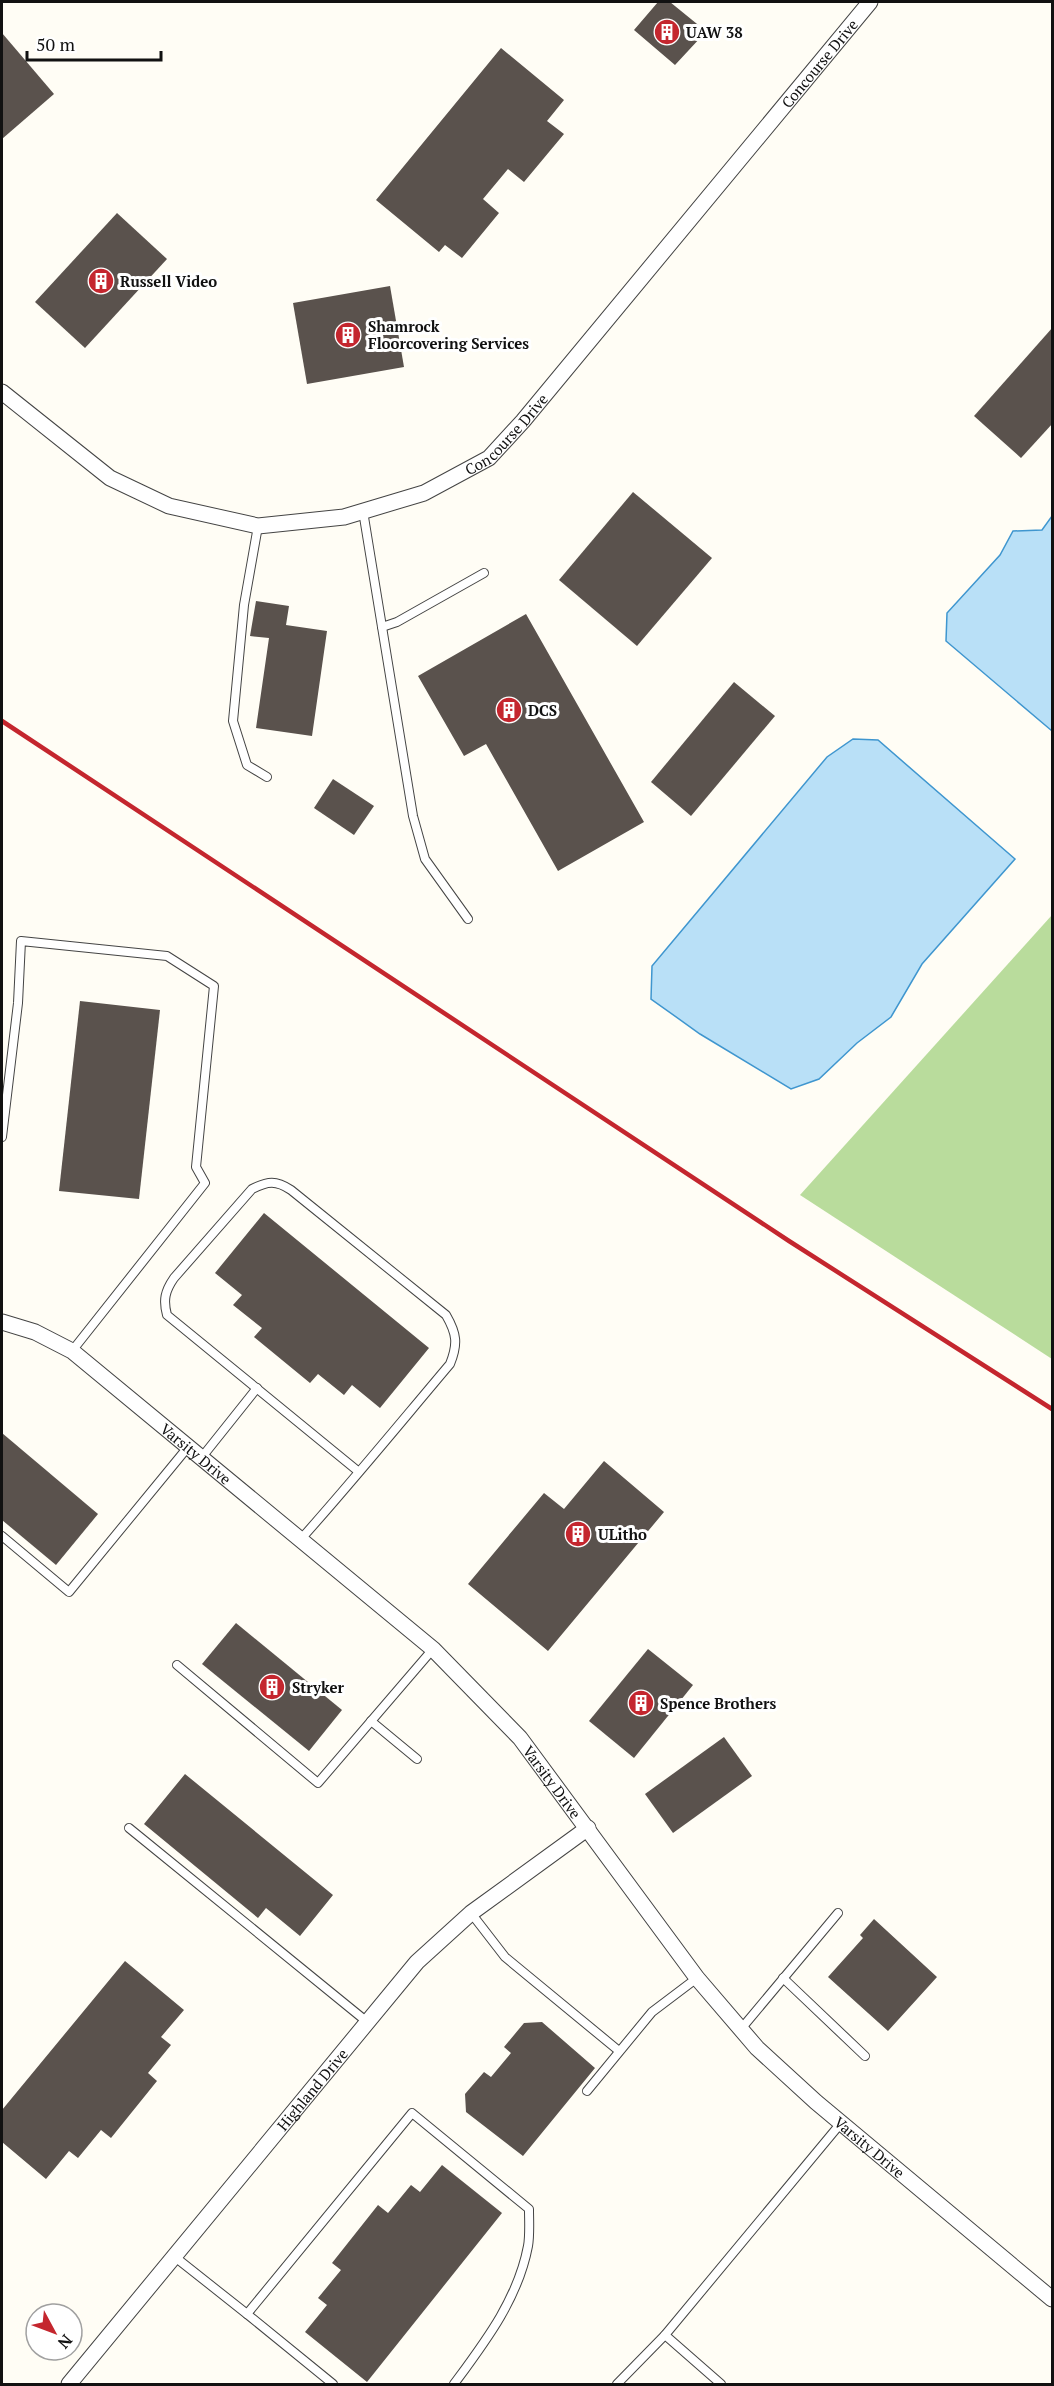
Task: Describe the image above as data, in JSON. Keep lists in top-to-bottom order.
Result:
{
  "streets": {
    "street": ["Concourse Drive", "Varsity Drive", "Highland Drive"]
  },
  "crossings": [
    ["Varsity Drive", "Highland Drive"]
  ],
  "places": {
    "building": [
      "UAW 38",
      "Russell Video",
      "Shamrock Floorcovering Services",
      "DCS",
      "ULitho",
      "Stryker",
      "Spence Brothers"
    ]
  },
  "scale_bar": "50 m",
  "north": "bottom right"
}
